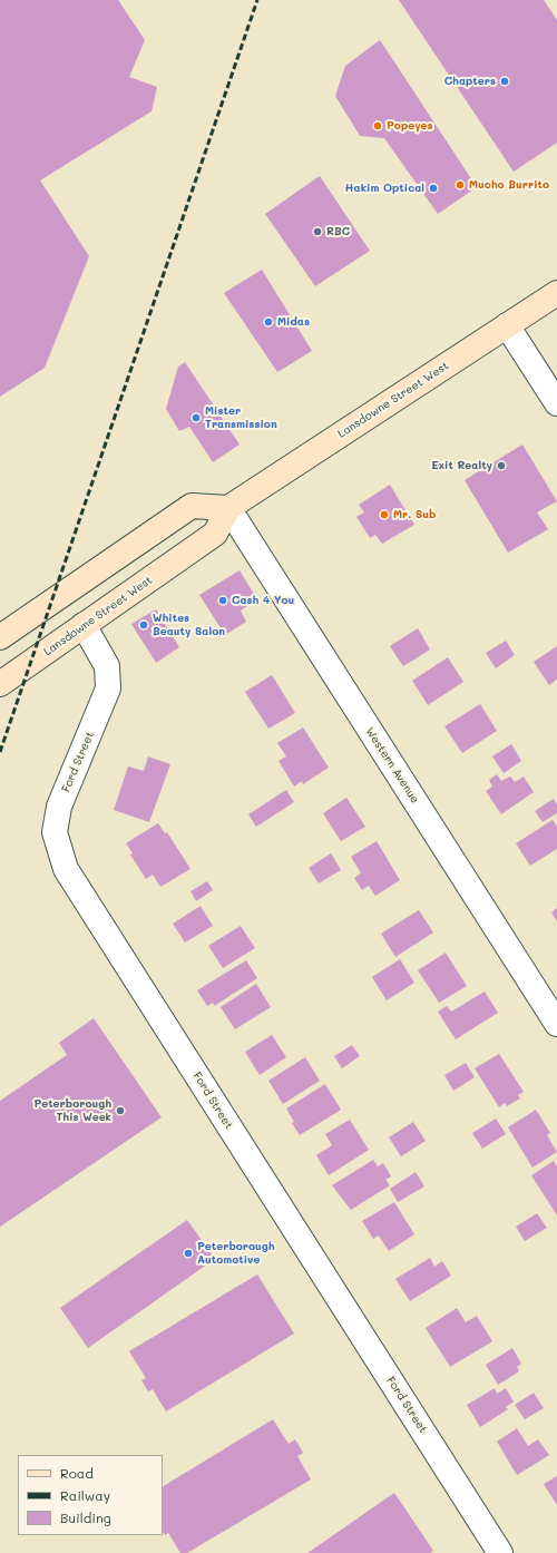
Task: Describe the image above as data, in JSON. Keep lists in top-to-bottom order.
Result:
{
  "streets": {
    "main road": ["Lansdowne Street West"],
    "street": ["Ford Street", "Western Avenue"]
  },
  "crossings": [
    ["Lansdowne Street West", "Ford Street"],
    ["Lansdowne Street West", "Western Avenue"]
  ],
  "places": [
    "Chapters",
    "Popeyes",
    "Mucho Burrito",
    "Hakim Optical",
    "RBC",
    "Midas",
    "Mister Transmission",
    "Exit Realty",
    "Mr. Sub",
    "Cash 4 You",
    "Whites Beauty Salon",
    "Peterborough This Week",
    "Peterborough Automotive"
  ],
  "legend": ["Road", "Railway", "Building"]
}
